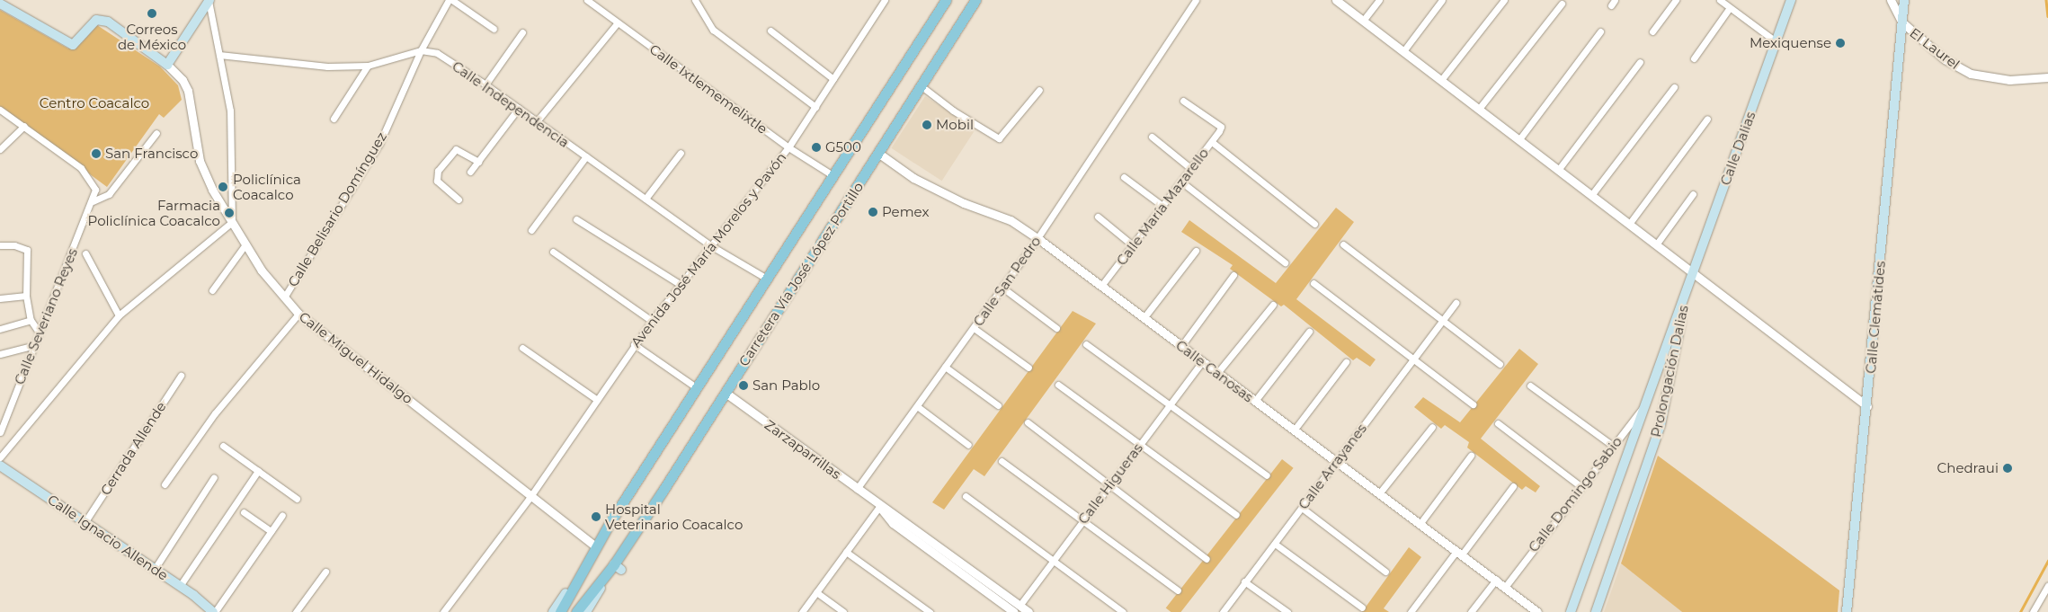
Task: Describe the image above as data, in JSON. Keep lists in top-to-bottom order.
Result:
{
  "streets": {
    "main road": [
      "Calle Dalias",
      "Carretera Vía José López Portillo",
      "Calle Clemátides",
      "Prolongación Dalias",
      "Calle Ignacio Allende"
    ],
    "street": [
      "El Laurel",
      "Calle Ixtlememelixtle",
      "Calle Independencia",
      "Calle María Mazarello",
      "Calle Belisario Domínguez",
      "Avenida José María Morelos y Pavón",
      "Calle San Pedro",
      "Calle Severiano Reyes",
      "Calle Miguel Hidalgo",
      "Calle Canosas",
      "Cerrada Allende",
      "Zarzaparrillas",
      "Calle Arrayanes",
      "Calle Higueras",
      "Calle Domingo Sabio"
    ]
  },
  "crossings": [
    ["El Laurel", "Calle Clemátides"],
    ["Calle Ixtlememelixtle", "Avenida José María Morelos y Pavón"],
    ["Calle Ixtlememelixtle", "Carretera Vía José López Portillo"],
    ["Calle Independencia", "Calle Belisario Domínguez"],
    ["Calle Independencia", "Avenida José María Morelos y Pavón"],
    ["Calle Independencia", "Carretera Vía José López Portillo"],
    ["Calle Dalias", "Prolongación Dalias"],
    ["Calle María Mazarello", "Calle Canosas"],
    ["Calle Belisario Domínguez", "Calle Miguel Hidalgo"],
    ["Avenida José María Morelos y Pavón", "Calle Miguel Hidalgo"],
    ["Carretera Vía José López Portillo", "Calle Miguel Hidalgo"],
    ["Carretera Vía José López Portillo", "Calle Canosas"],
    ["Carretera Vía José López Portillo", "Zarzaparrillas"],
    ["Calle San Pedro", "Calle Canosas"],
    ["Calle San Pedro", "Zarzaparrillas"],
    ["Calle Canosas", "Calle Arrayanes"],
    ["Calle Canosas", "Calle Higueras"],
    ["Calle Canosas", "Calle Domingo Sabio"],
    ["Prolongación Dalias", "Calle Domingo Sabio"],
    ["Cerrada Allende", "Calle Ignacio Allende"],
    ["Zarzaparrillas", "Calle Higueras"]
  ],
  "parks": ["Centro Coacalco"],
  "places": [
    "Correos de México",
    "Mexiquense",
    "Mobil",
    "G500",
    "San Francisco",
    "Policlínica Coacalco",
    "Pemex",
    "Farmacia Policlínica Coacalco",
    "San Pablo",
    "Chedraui",
    "Hospital Veterinario Coacalco"
  ]
}
